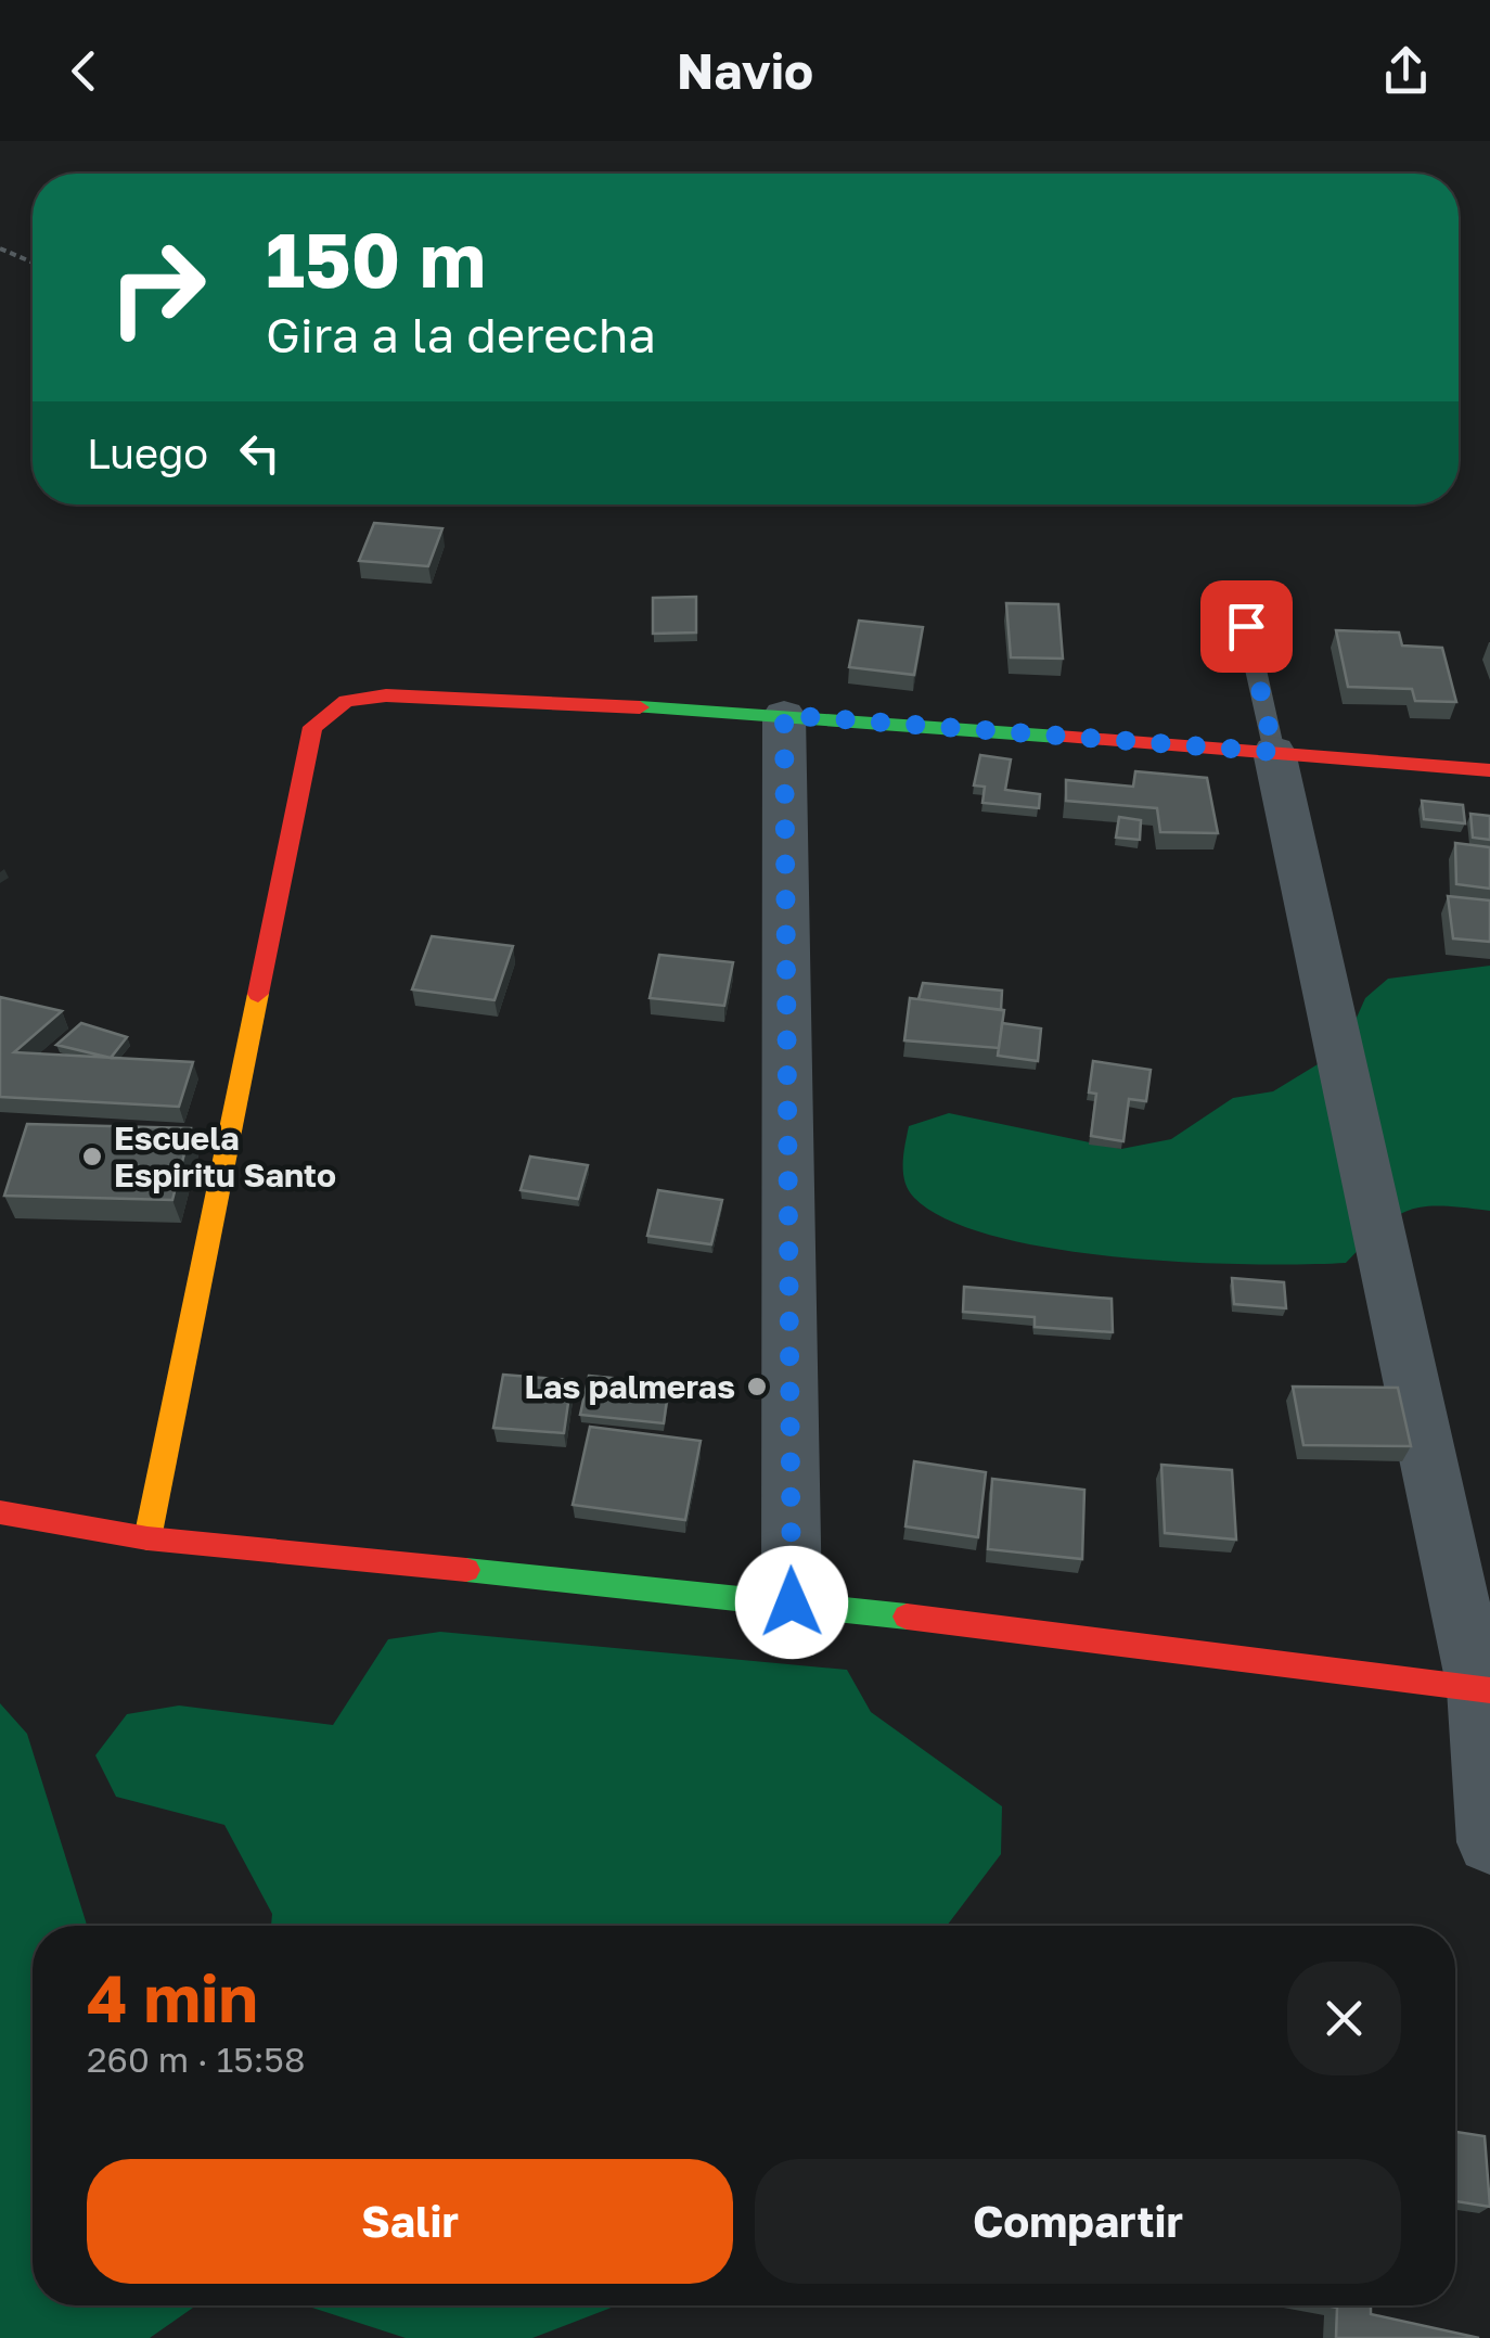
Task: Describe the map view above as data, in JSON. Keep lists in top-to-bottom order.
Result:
{
  "places": ["Escuela Espiritu Santo", "Las palmeras"],
  "page": {
    "header": "Navio",
    "turn": ["150 m", "Gira a la derecha"],
    "then": "Luego",
    "heading": ["4 min", "260 m · 15:58"],
    "buttons": ["Salir", "Compartir"]
  }
}
